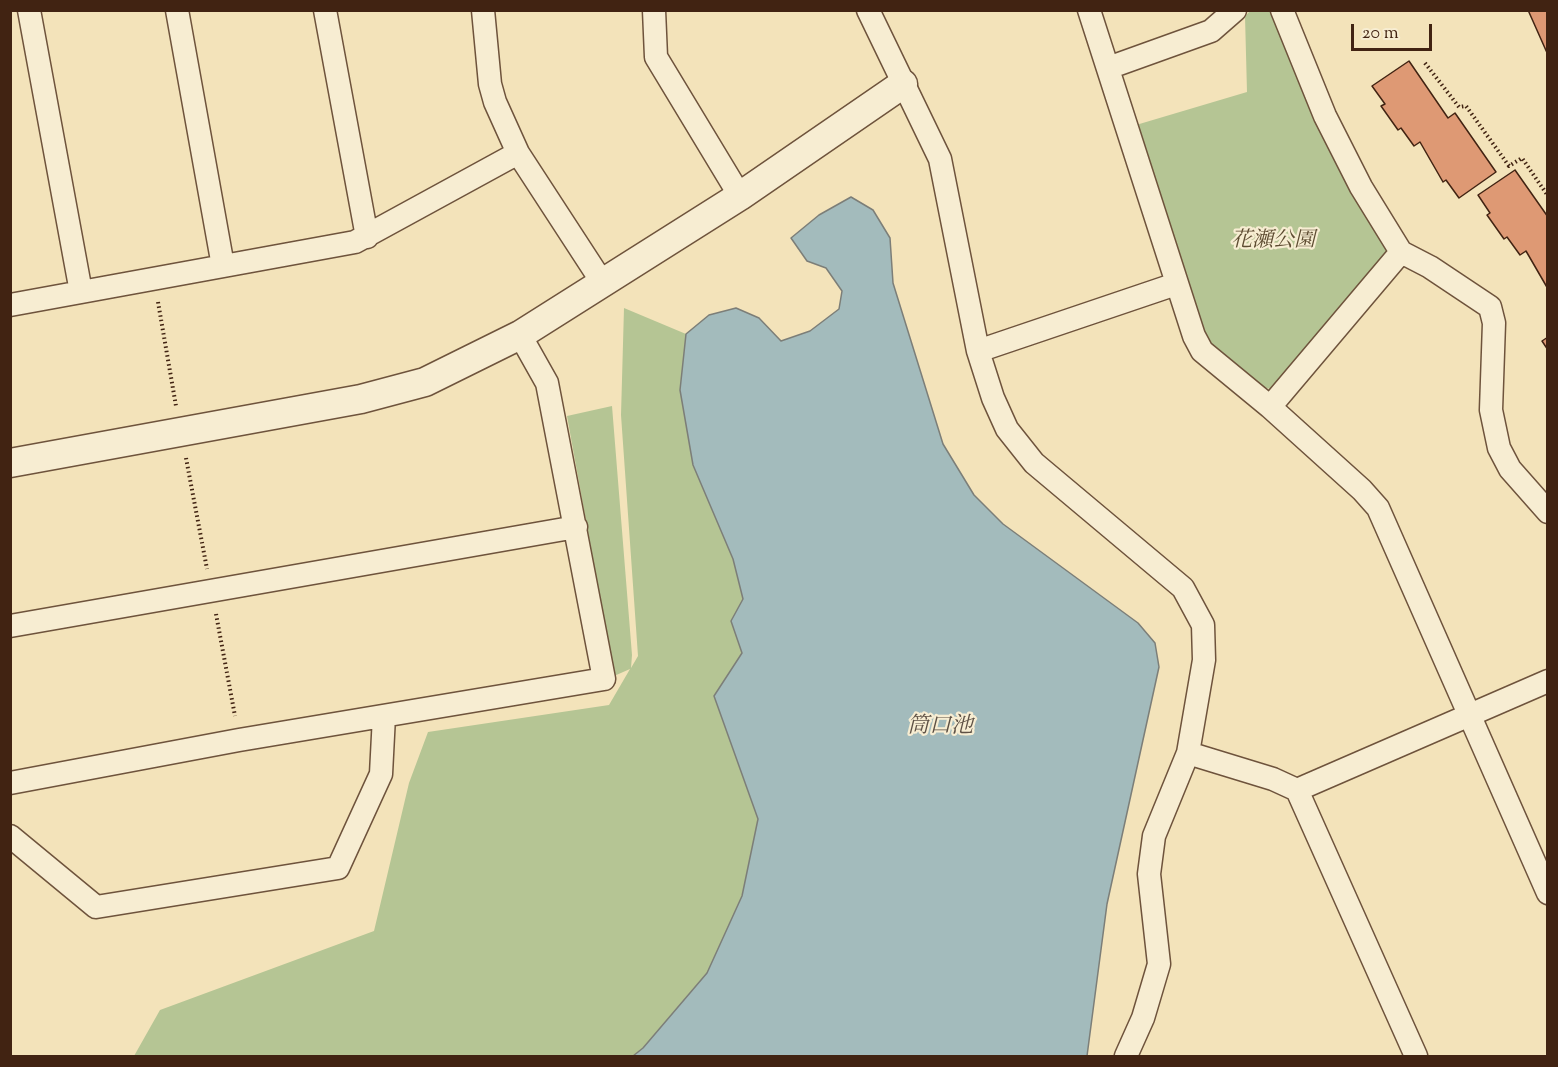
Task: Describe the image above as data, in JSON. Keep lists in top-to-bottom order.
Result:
{
  "water": ["筒口池"],
  "parks": ["花瀬公園"],
  "scale_bar": "20 m"
}
